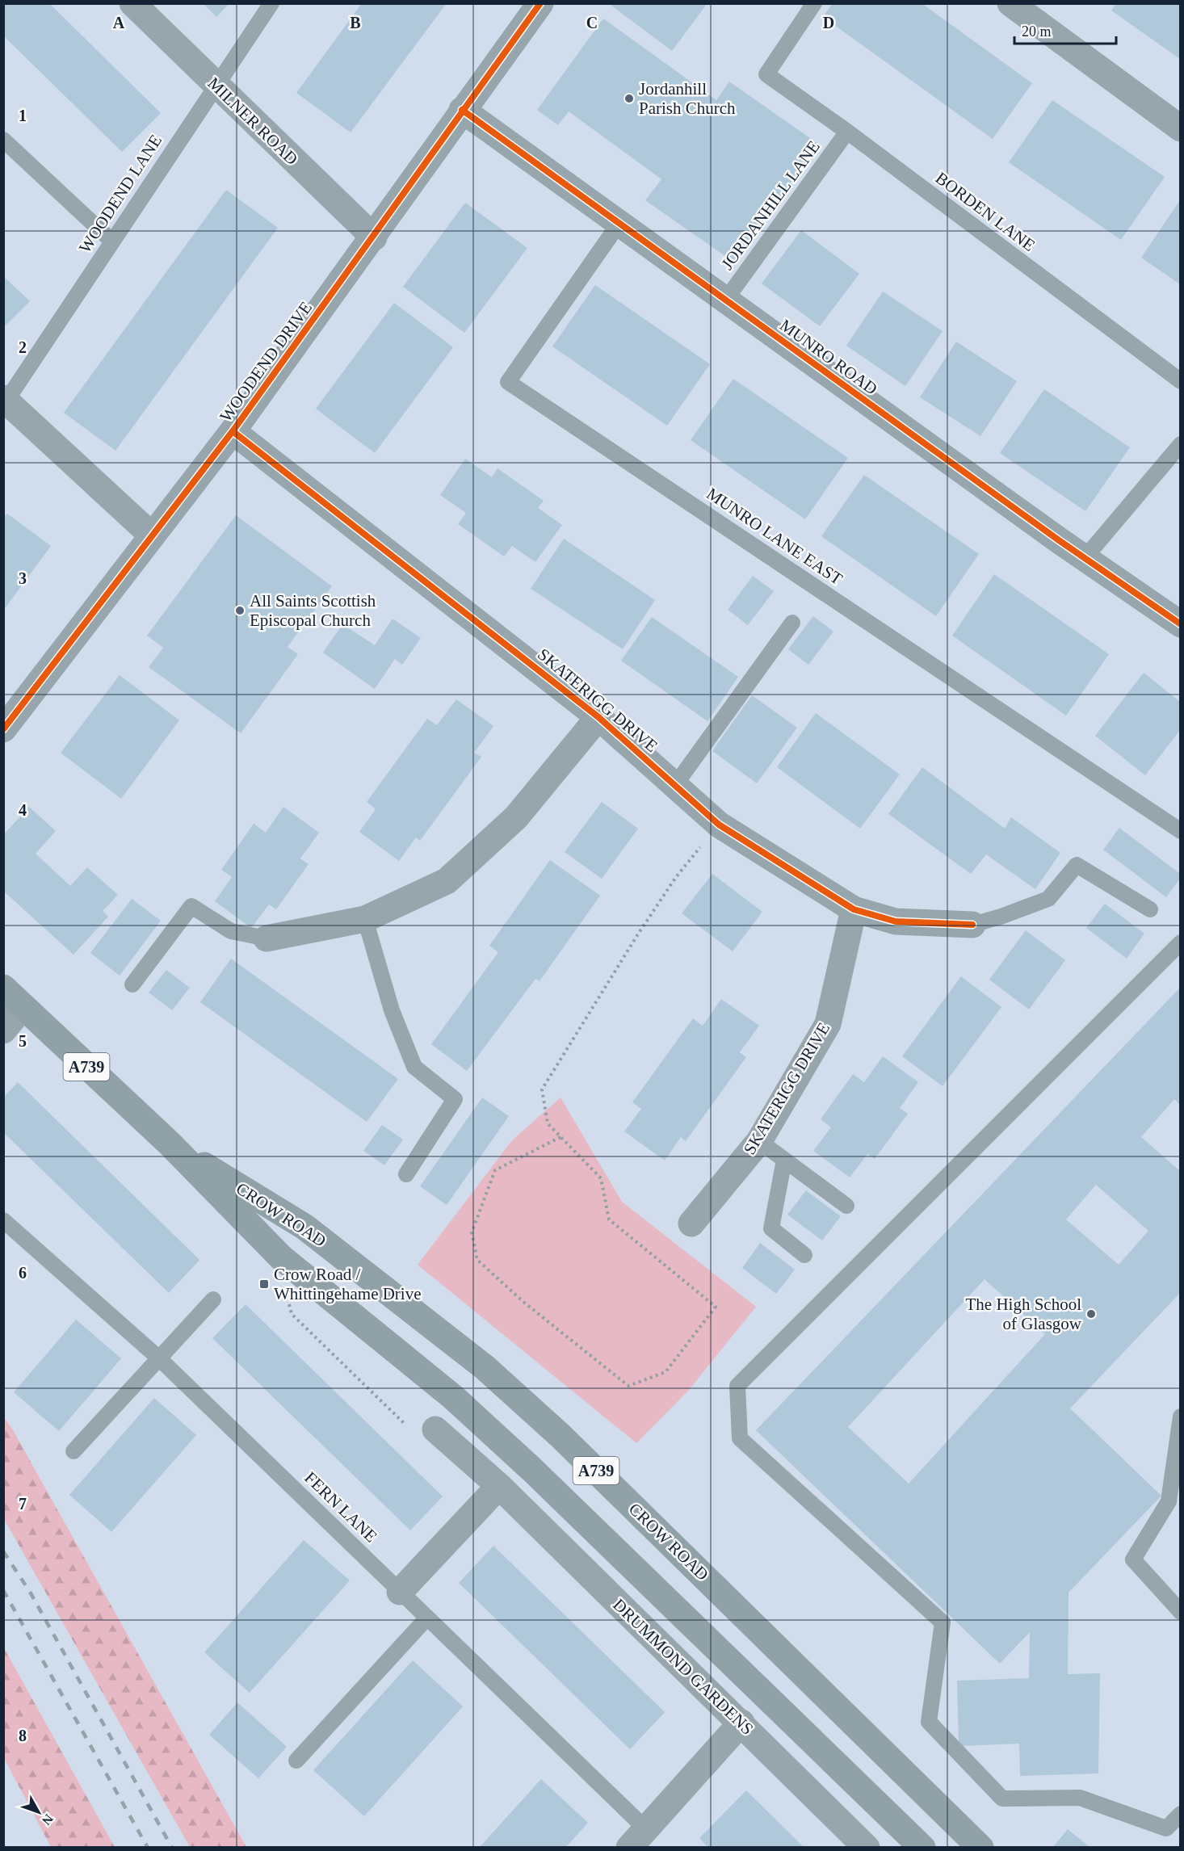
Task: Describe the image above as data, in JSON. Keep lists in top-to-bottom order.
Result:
{
  "streets": {
    "main road": ["A739", "CROW ROAD"],
    "street": [
      "MILNER ROAD",
      "MUNRO ROAD",
      "WOODEND DRIVE",
      "SKATERIGG DRIVE",
      "DRUMMOND GARDENS"
    ],
    "lane": [
      "WOODEND LANE",
      "JORDANHILL LANE",
      "BORDEN LANE",
      "MUNRO LANE EAST",
      "FERN LANE"
    ]
  },
  "crossings": [
    ["MILNER ROAD", "WOODEND LANE"],
    ["MILNER ROAD", "WOODEND DRIVE"],
    ["JORDANHILL LANE", "BORDEN LANE"],
    ["JORDANHILL LANE", "MUNRO ROAD"],
    ["MUNRO ROAD", "WOODEND DRIVE"],
    ["MUNRO ROAD", "MUNRO LANE EAST"],
    ["WOODEND DRIVE", "SKATERIGG DRIVE"]
  ],
  "places": {
    "other": ["Jordanhill Parish Church", "All Saints Scottish Episcopal Church", "The High School of Glasgow"],
    "transit": ["Crow Road / Whittingehame Drive"]
  },
  "scale_bar": "20 m",
  "north": "bottom right",
  "grid": {
    "columns": [
      "A",
      "B",
      "C",
      "D"
    ],
    "rows": [
      "1",
      "2",
      "3",
      "4",
      "5",
      "6",
      "7",
      "8"
    ]
  }
}
